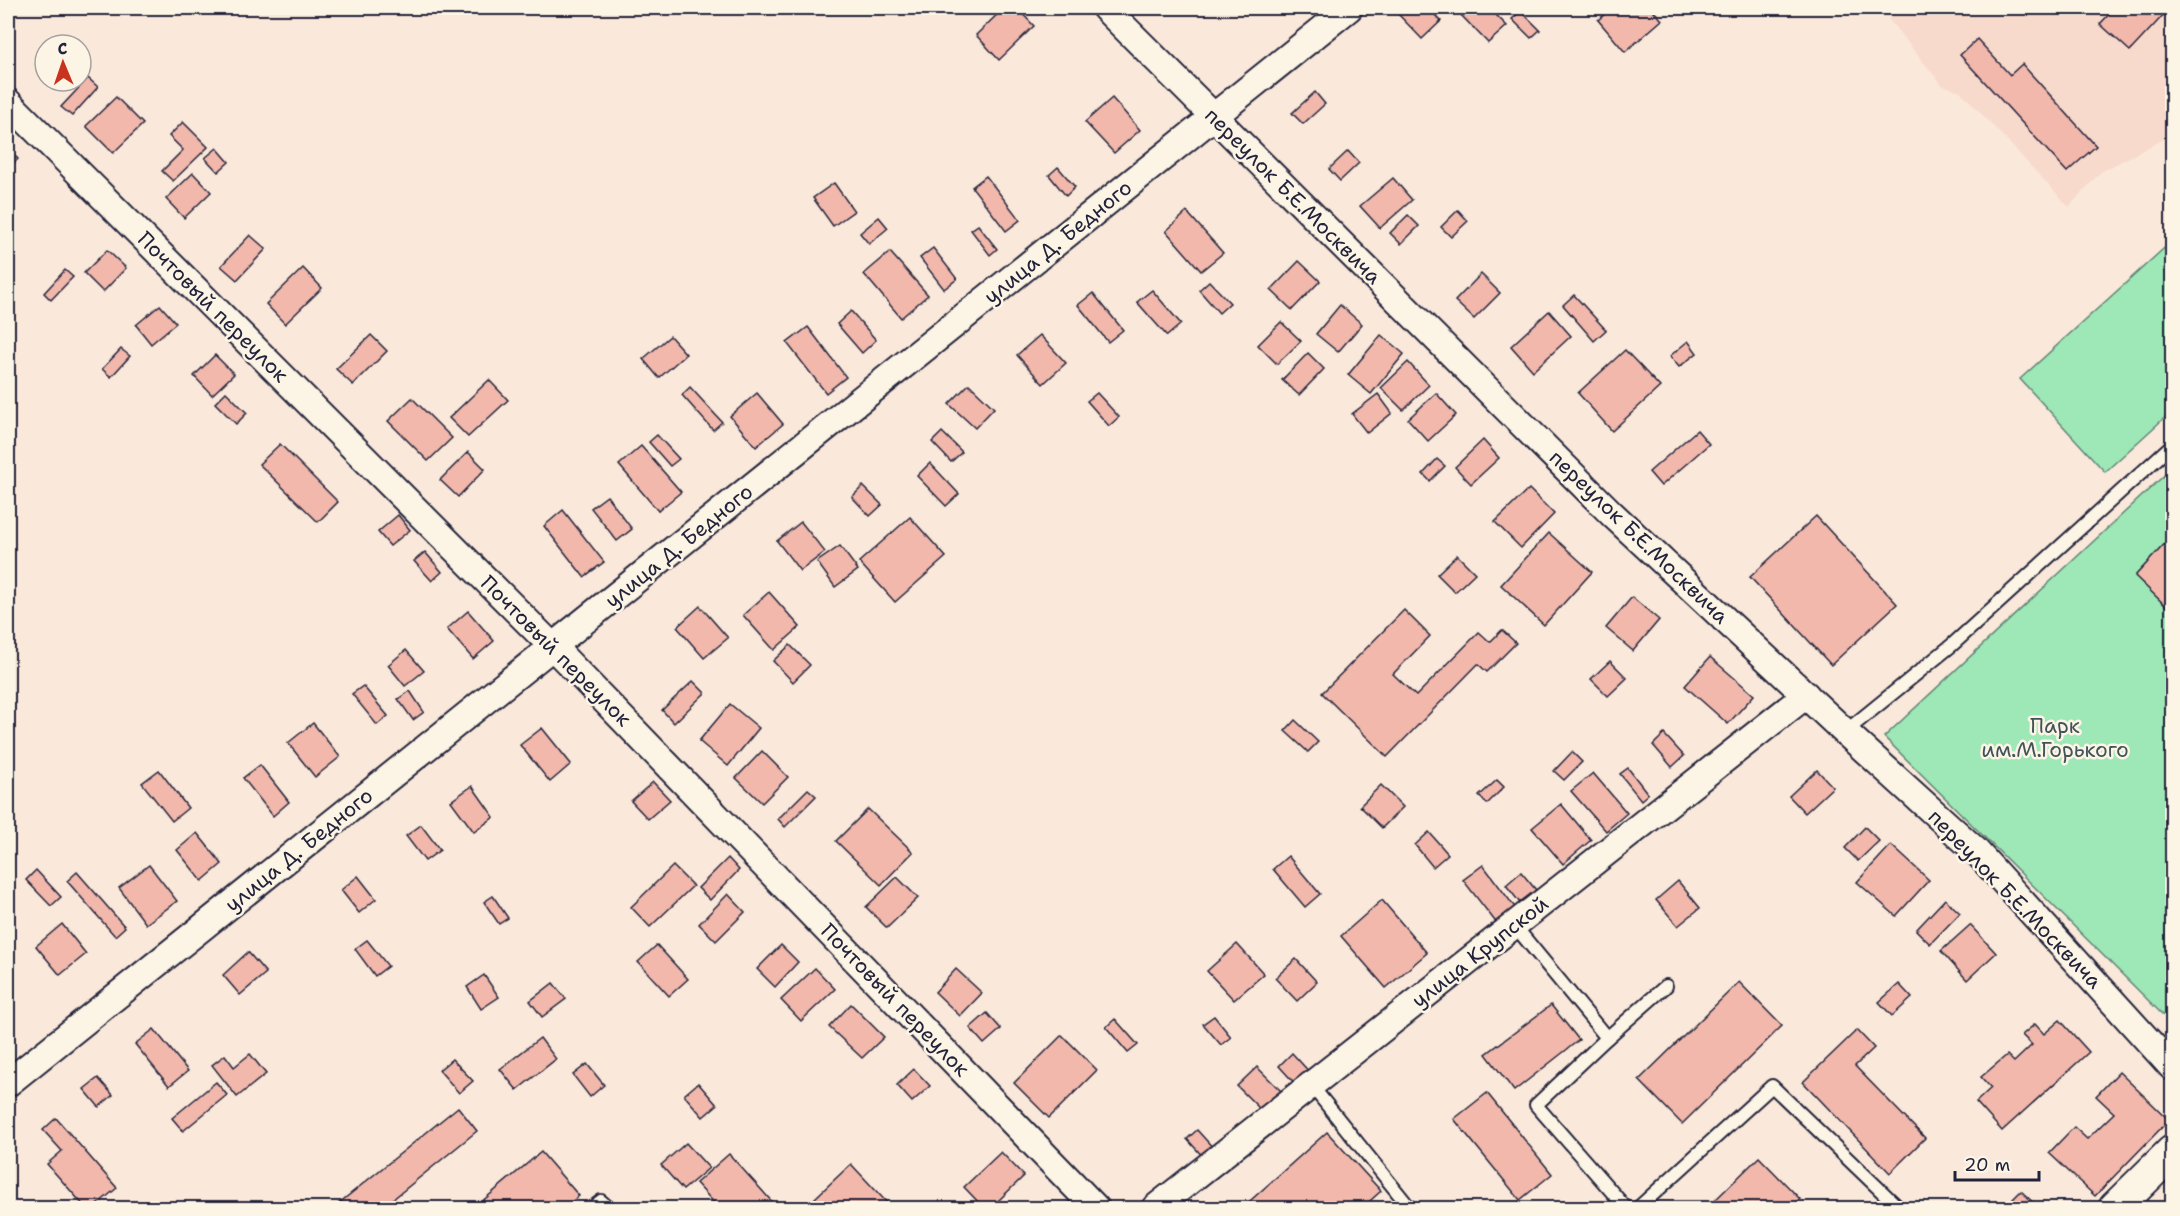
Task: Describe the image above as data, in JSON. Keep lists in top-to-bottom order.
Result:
{
  "streets": {
    "street": [
      "переулок Б.Е.Москвича",
      "улица Д. Бедного",
      "Почтовый переулок",
      "улица Крупской"
    ]
  },
  "crossings": [
    ["переулок Б.Е.Москвича", "улица Д. Бедного"],
    ["переулок Б.Е.Москвича", "улица Крупской"],
    ["улица Д. Бедного", "Почтовый переулок"]
  ],
  "parks": ["Парк им.М.Горького"],
  "scale_bar": "20 m",
  "north": "top"
}
